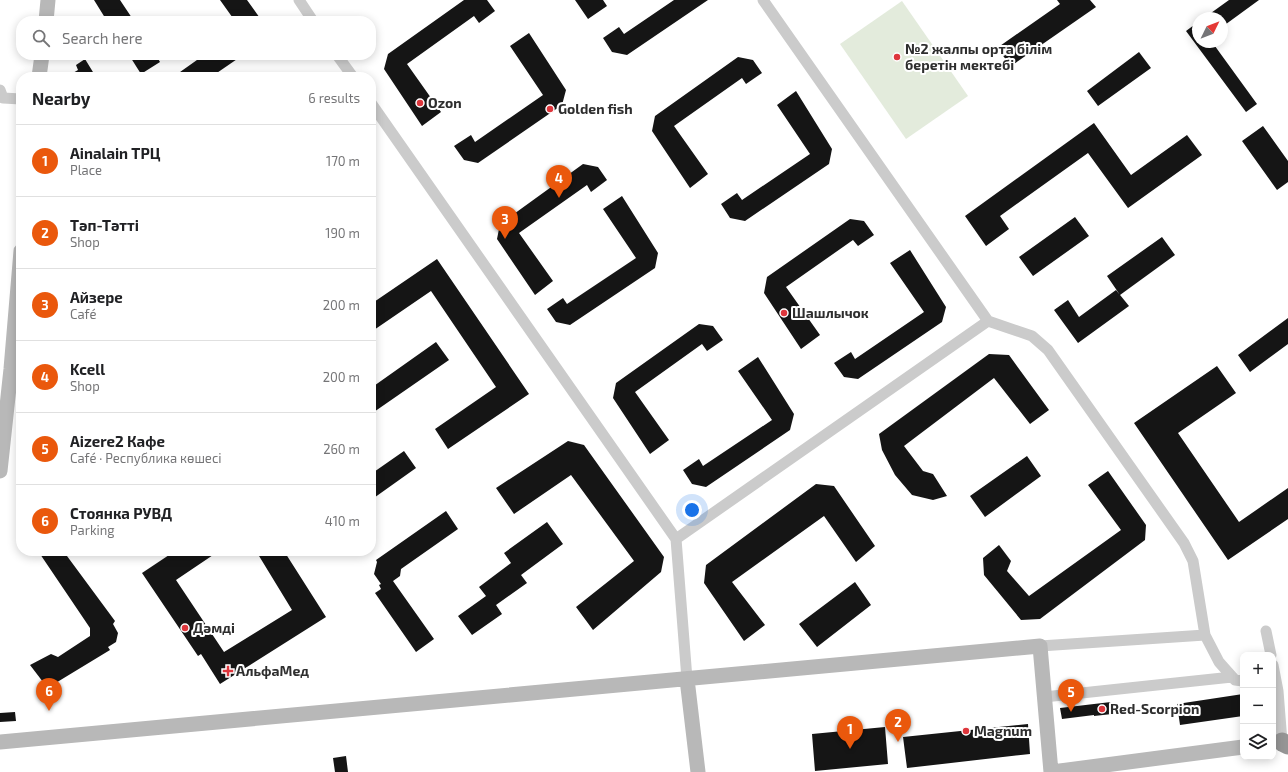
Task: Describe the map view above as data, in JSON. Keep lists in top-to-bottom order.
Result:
{
  "places": {
    "other": [
      "№2 жалпы орта білім беретін мектебі",
      "Ozon",
      "Golden fish",
      "Шашлычок",
      "Дәмді",
      "Red-Scorpion",
      "Magnum"
    ],
    "health": ["АльфаМед"]
  },
  "north": "top right",
  "page": {
    "search": "Search here",
    "heading": ["Nearby", "6 results"],
    "list": [
      {
        "mark": "1",
        "name": "Ainalain ТРЦ",
        "note": "Place",
        "value": "170 m"
      },
      {
        "mark": "2",
        "name": "Тәп-Тәтті",
        "note": "Shop",
        "value": "190 m"
      },
      {
        "mark": "3",
        "name": "Айзере",
        "note": "Café",
        "value": "200 m"
      },
      {
        "mark": "4",
        "name": "Kcell",
        "note": "Shop",
        "value": "200 m"
      },
      {
        "mark": "5",
        "name": "Aizere2 Кафе",
        "note": "Café · Республика көшесі",
        "value": "260 m"
      },
      {
        "mark": "6",
        "name": "Стоянка РУВД",
        "note": "Parking",
        "value": "410 m"
      }
    ],
    "pins": [
      "4",
      "3",
      "6",
      "5",
      "2",
      "1"
    ],
    "map_buttons": ["+", "−"]
  }
}
